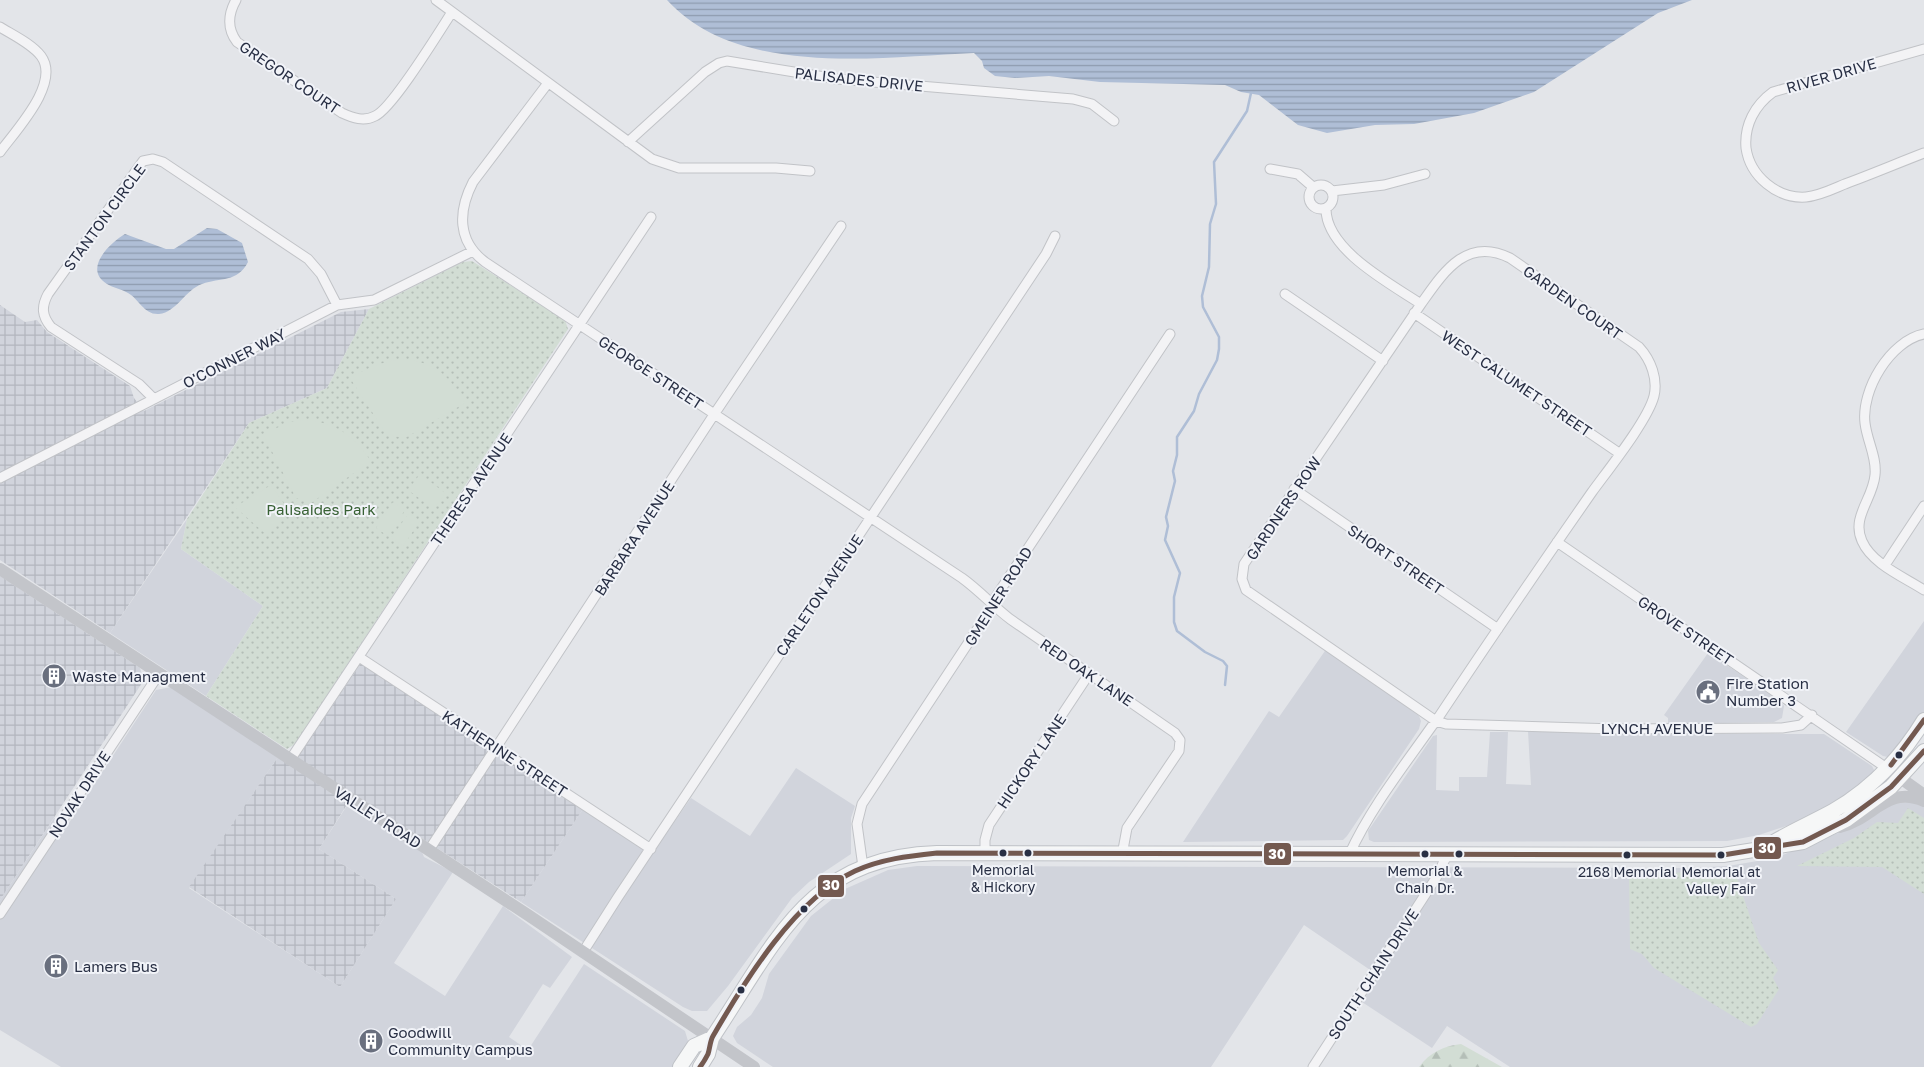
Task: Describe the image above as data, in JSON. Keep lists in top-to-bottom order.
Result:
{
  "streets": {
    "main road": ["VALLEY ROAD"],
    "street": [
      "RIVER DRIVE",
      "GREGOR COURT",
      "PALISADES DRIVE",
      "STANTON CIRCLE",
      "GARDEN COURT",
      "O'CONNER WAY",
      "GEORGE STREET",
      "WEST CALUMET STREET",
      "THERESA AVENUE",
      "GARDNERS ROW",
      "BARBARA AVENUE",
      "SHORT STREET",
      "CARLETON AVENUE",
      "GMEINER ROAD",
      "GROVE STREET",
      "RED OAK LANE",
      "LYNCH AVENUE",
      "KATHERINE STREET",
      "HICKORY LANE",
      "NOVAK DRIVE",
      "SOUTH CHAIN DRIVE"
    ]
  },
  "crossings": [
    ["STANTON CIRCLE", "O'CONNER WAY"],
    ["GARDEN COURT", "WEST CALUMET STREET"],
    ["GARDEN COURT", "GARDNERS ROW"],
    ["O'CONNER WAY", "GEORGE STREET"],
    ["GEORGE STREET", "THERESA AVENUE"],
    ["GEORGE STREET", "BARBARA AVENUE"],
    ["GEORGE STREET", "CARLETON AVENUE"],
    ["GEORGE STREET", "GMEINER ROAD"],
    ["GEORGE STREET", "RED OAK LANE"],
    ["WEST CALUMET STREET", "GARDNERS ROW"],
    ["THERESA AVENUE", "KATHERINE STREET"],
    ["THERESA AVENUE", "VALLEY ROAD"],
    ["GARDNERS ROW", "SHORT STREET"],
    ["GARDNERS ROW", "LYNCH AVENUE"],
    ["BARBARA AVENUE", "KATHERINE STREET"],
    ["BARBARA AVENUE", "VALLEY ROAD"],
    ["CARLETON AVENUE", "KATHERINE STREET"],
    ["CARLETON AVENUE", "VALLEY ROAD"],
    ["GMEINER ROAD", "RED OAK LANE"],
    ["GROVE STREET", "LYNCH AVENUE"],
    ["RED OAK LANE", "HICKORY LANE"],
    ["NOVAK DRIVE", "VALLEY ROAD"]
  ],
  "parks": ["Palisaides Park"],
  "places": {
    "building": ["Waste Managment", "Lamers Bus", "Goodwill Community Campus"],
    "public building": ["Fire Station Number 3"],
    "other": [
      "Memorial & Hickory",
      "Memorial & Chain Dr.",
      "2168 Memorial",
      "Memorial at Valley Fair"
    ]
  },
  "lines": ["transit line 30"]
}
